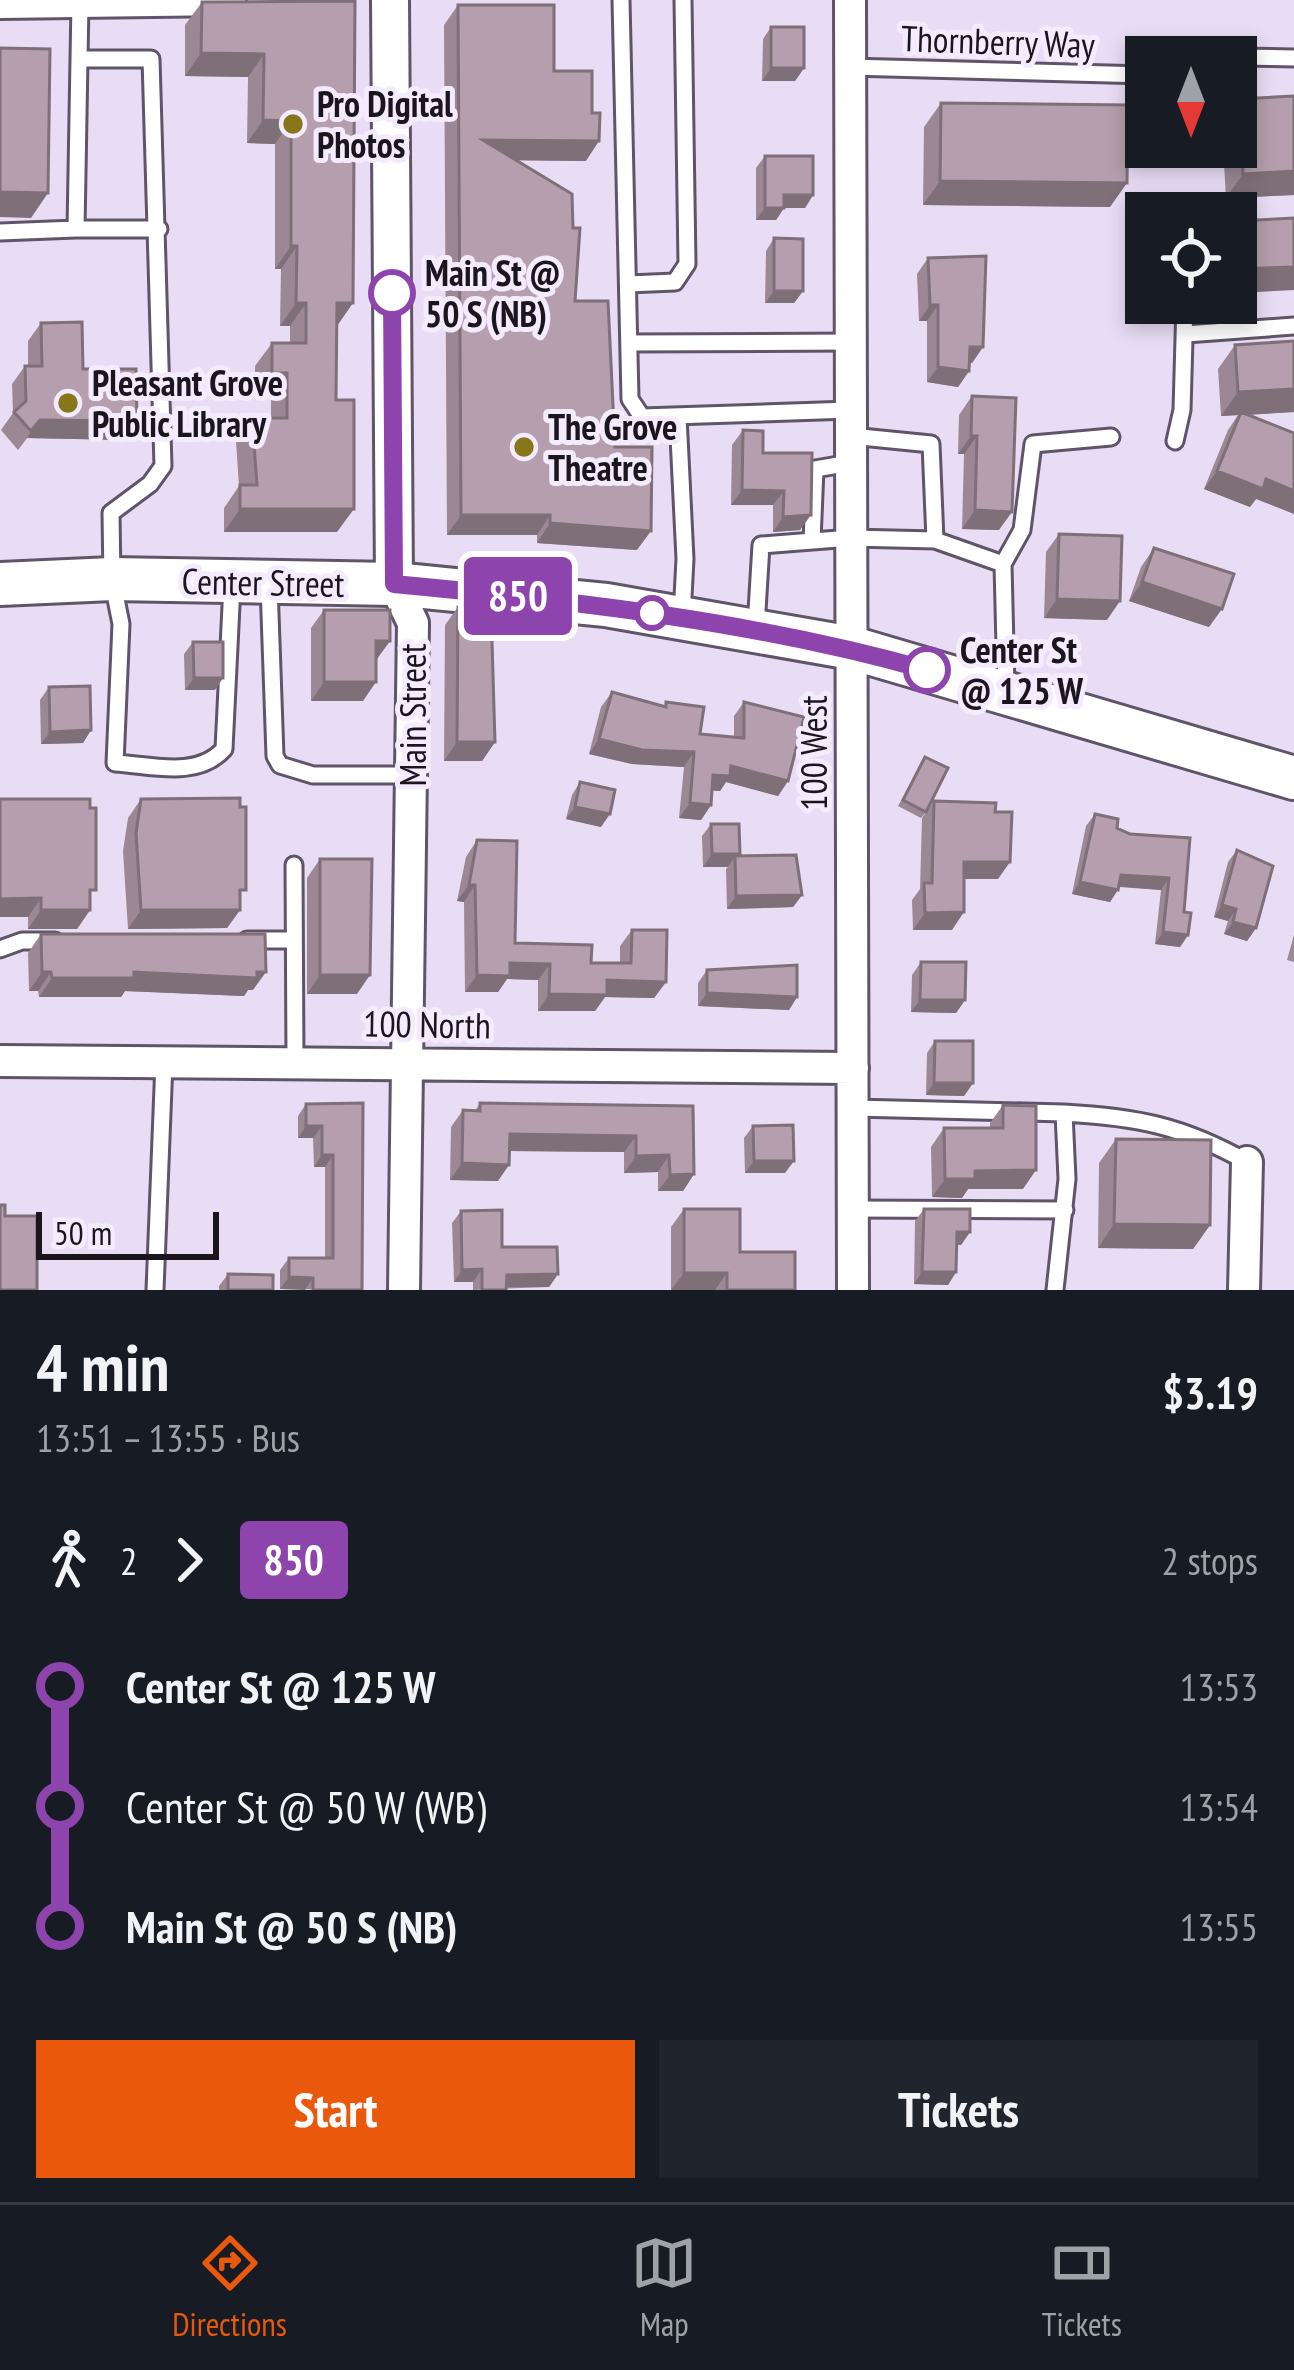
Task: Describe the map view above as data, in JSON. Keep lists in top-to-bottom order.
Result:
{
  "streets": {
    "main road": ["Center Street"],
    "street": ["Main Street", "100 West", "100 North"],
    "lane": ["Thornberry Way"]
  },
  "crossings": [
    ["Thornberry Way", "100 West"],
    ["Center Street", "Main Street"],
    ["Center Street", "100 West"],
    ["Main Street", "100 North"],
    ["100 West", "100 North"]
  ],
  "places": [
    "Pro Digital Photos",
    "Main St @ 50 S (NB)",
    "Pleasant Grove Public Library",
    "The Grove Theatre",
    "Center St @ 125 W"
  ],
  "lines": ["bus line 850"],
  "scale_bar": "50 m",
  "north": "bottom",
  "page": {
    "on_map": "850",
    "scale": "50 m",
    "heading": ["4 min", "13:51 – 13:55 · Bus", "$3.19"],
    "legs": ["2", "850", "2 stops"],
    "list": [
      {
        "name": "Center St @ 125 W",
        "value": "13:53"
      },
      {
        "name": "Center St @ 50 W (WB)",
        "value": "13:54"
      },
      {
        "name": "Main St @ 50 S (NB)",
        "value": "13:55"
      }
    ],
    "buttons": ["Start", "Tickets"],
    "tabs": ["Directions", "Map", "Tickets"]
  }
}
